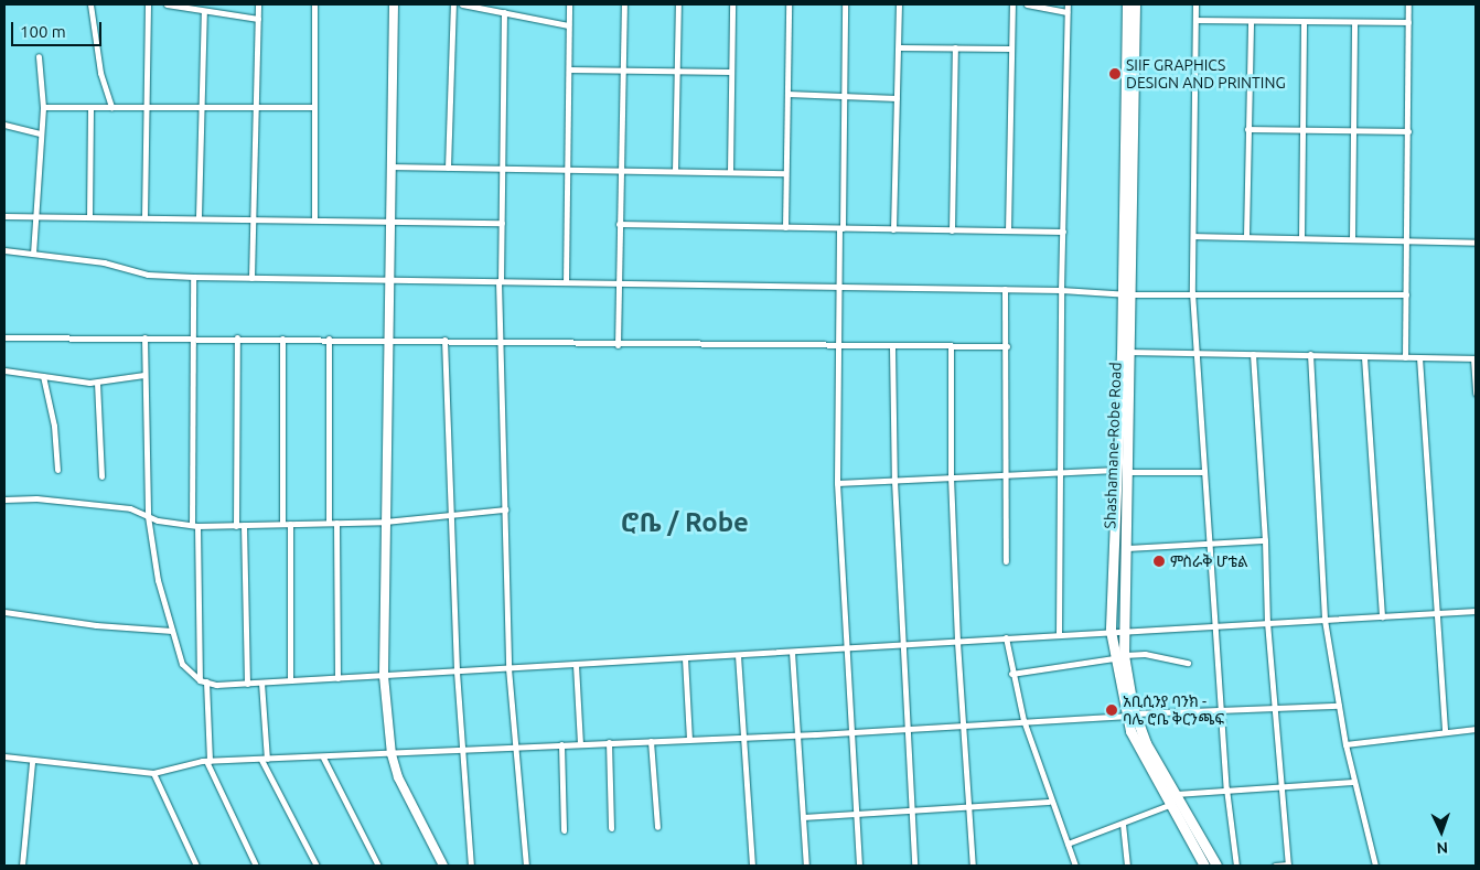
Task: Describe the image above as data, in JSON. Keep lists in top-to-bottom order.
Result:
{
  "streets": {
    "main road": ["Shashamane-Robe Road"]
  },
  "districts": ["ሮቤ / Robe"],
  "places": ["SIIF GRAPHICS DESIGN AND PRINTING", "ምስራቅ ሆቴል", "አቢሲንያ ባንክ - ባሌ ሮቤ ቅርንጫፍ"],
  "scale_bar": "100 m",
  "north": "bottom"
}
